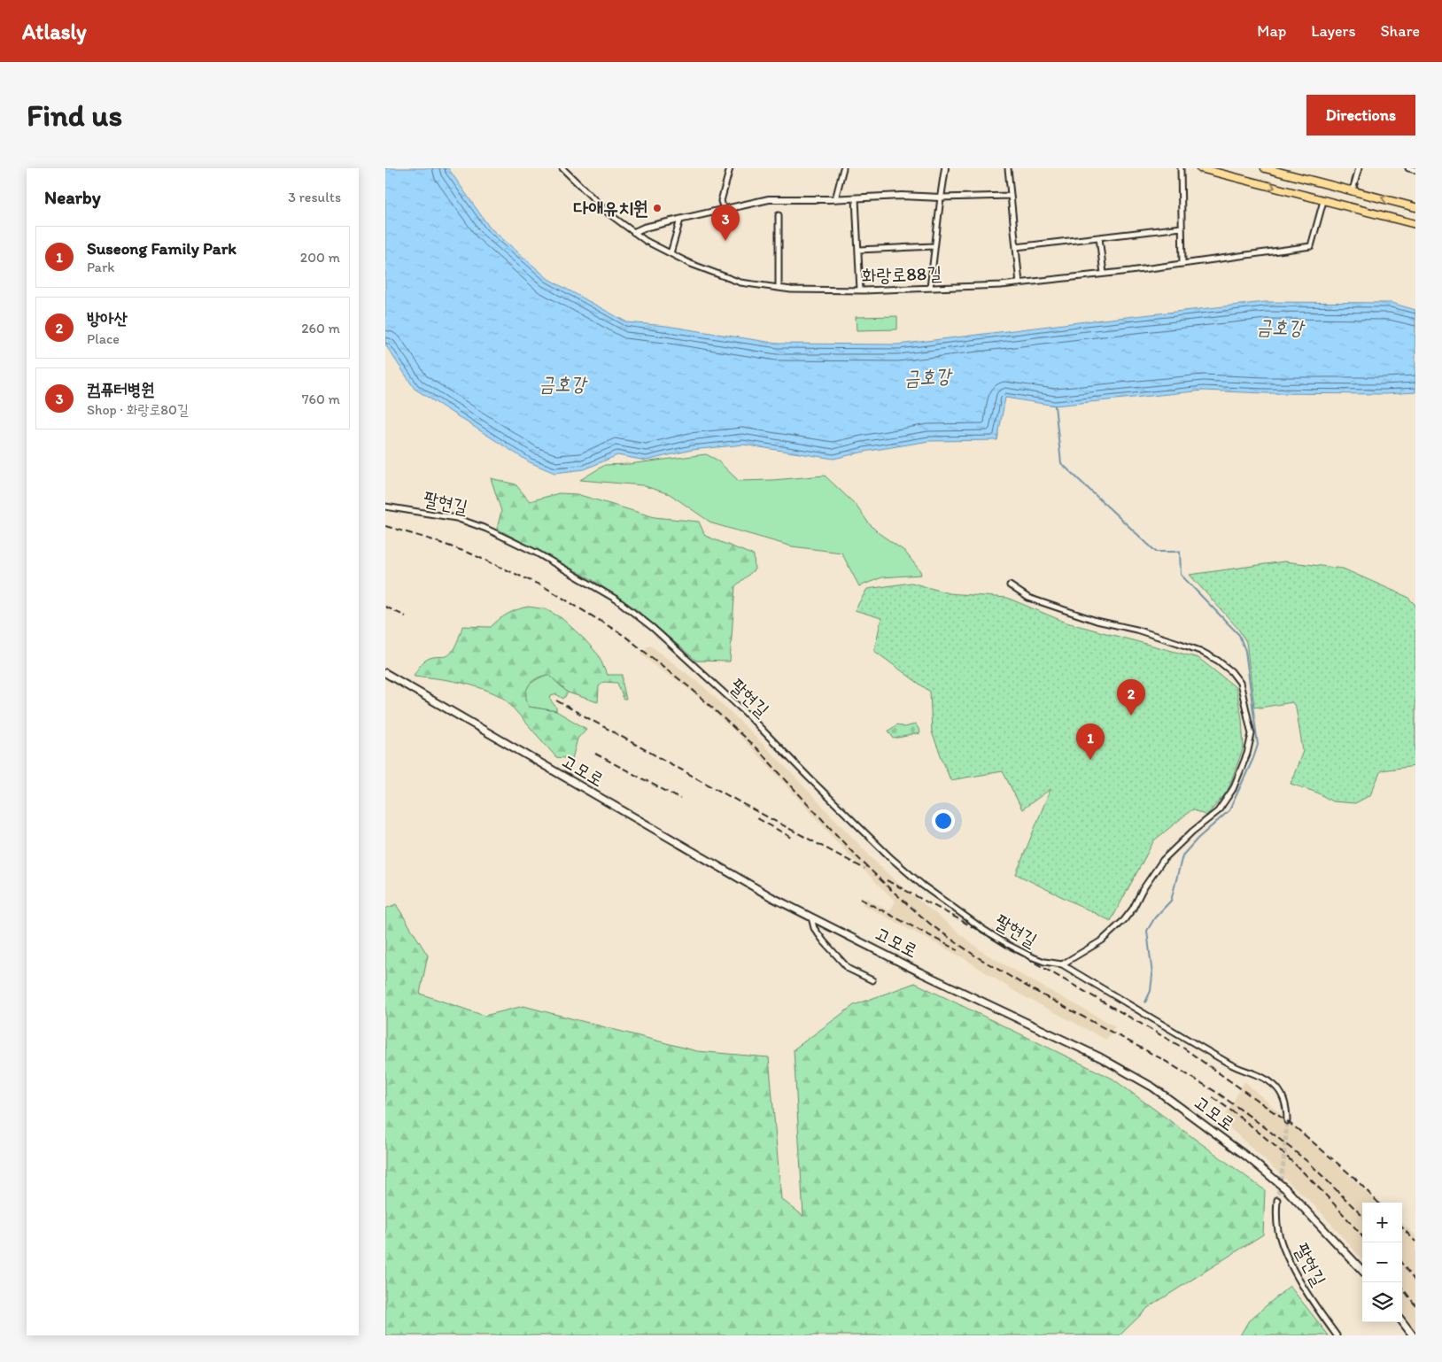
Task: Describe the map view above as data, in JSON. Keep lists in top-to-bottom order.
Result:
{
  "streets": {
    "main road": ["고모로"],
    "street": ["화랑로88길", "팔현길"]
  },
  "water": ["금호강"],
  "places": ["다애유치원"],
  "page": {
    "header": "Atlasly",
    "nav": ["Map", "Layers", "Share"],
    "buttons": "Directions",
    "title": "Find us",
    "heading": ["Nearby", "3 results"],
    "pins": ["3", "2", "1"],
    "list": [
      {
        "mark": "1",
        "name": "Suseong Family Park",
        "note": "Park",
        "value": "200 m"
      },
      {
        "mark": "2",
        "name": "방아산",
        "note": "Place",
        "value": "260 m"
      },
      {
        "mark": "3",
        "name": "컴퓨터병원",
        "note": "Shop · 화랑로80길",
        "value": "760 m"
      }
    ],
    "map_buttons": ["+", "−"]
  }
}
